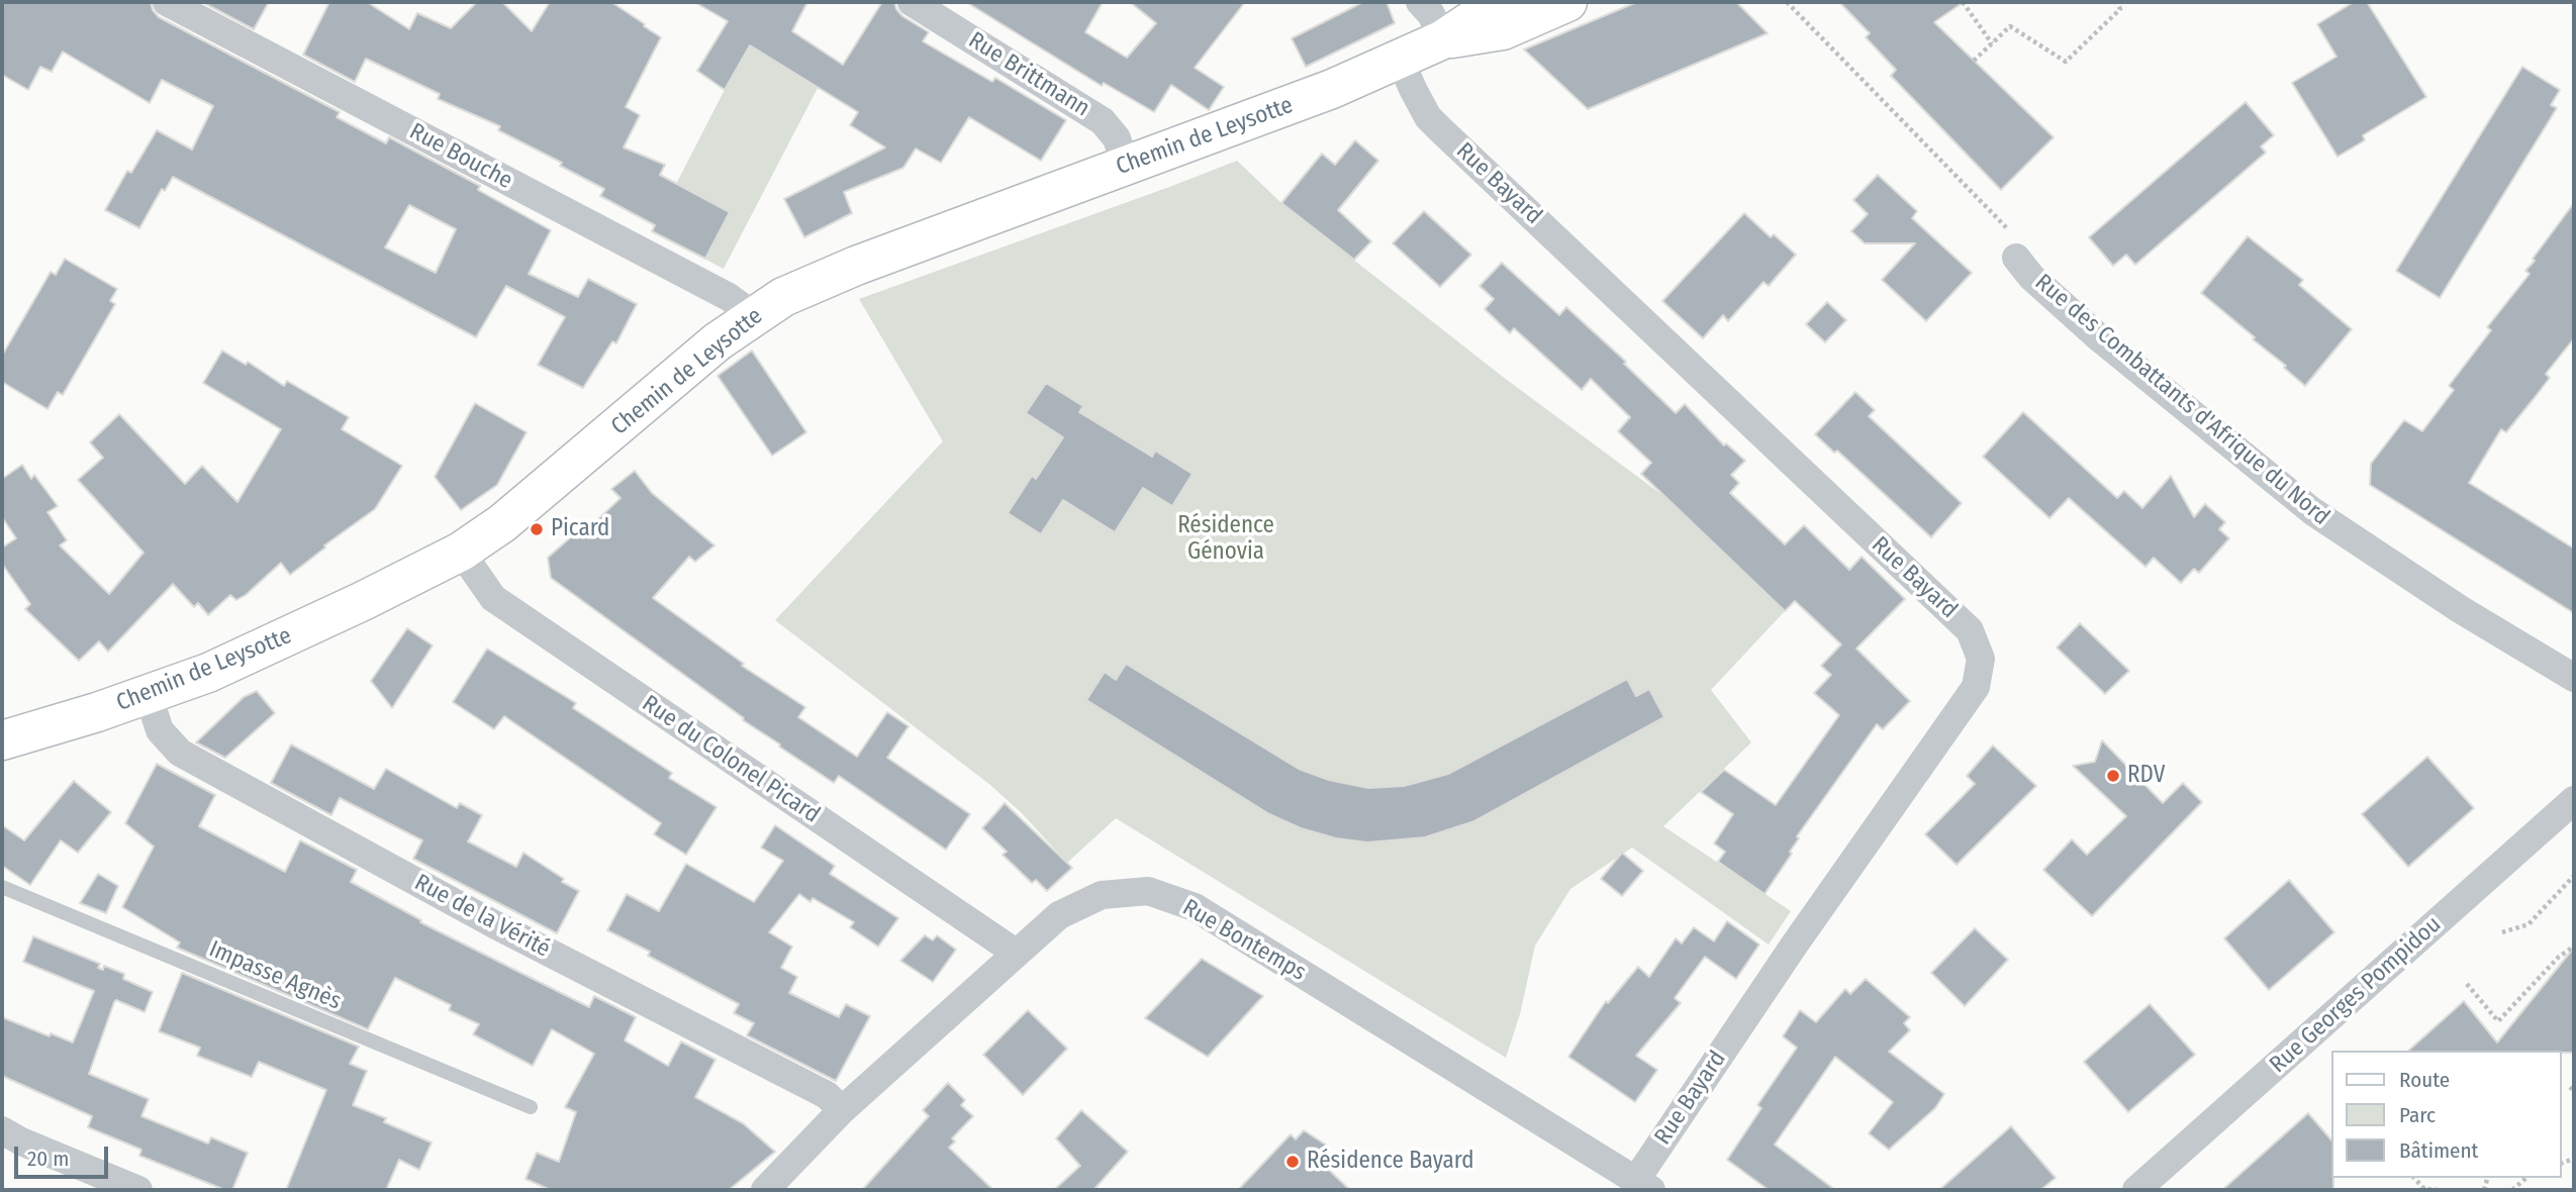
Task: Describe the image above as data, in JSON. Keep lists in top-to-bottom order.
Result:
{
  "streets": {
    "street": [
      "Rue Brittmann",
      "Chemin de Leysotte",
      "Rue Bouche",
      "Rue Bayard",
      "Rue des Combattants d'Afrique du Nord",
      "Rue du Colonel Picard",
      "Rue de la Vérité",
      "Rue Bontemps",
      "Rue Georges Pompidou"
    ],
    "lane": ["Impasse Agnès"]
  },
  "crossings": [
    ["Rue Brittmann", "Chemin de Leysotte"],
    ["Chemin de Leysotte", "Rue Bouche"],
    ["Chemin de Leysotte", "Rue Bayard"],
    ["Chemin de Leysotte", "Rue du Colonel Picard"],
    ["Chemin de Leysotte", "Rue de la Vérité"],
    ["Rue Bayard", "Rue Bontemps"],
    ["Rue du Colonel Picard", "Rue Bontemps"],
    ["Rue de la Vérité", "Rue Bontemps"]
  ],
  "parks": ["Résidence Génovia"],
  "places": ["Picard", "RDV", "Résidence Bayard"],
  "legend": ["Route", "Parc", "Bâtiment"],
  "scale_bar": "20 m"
}
